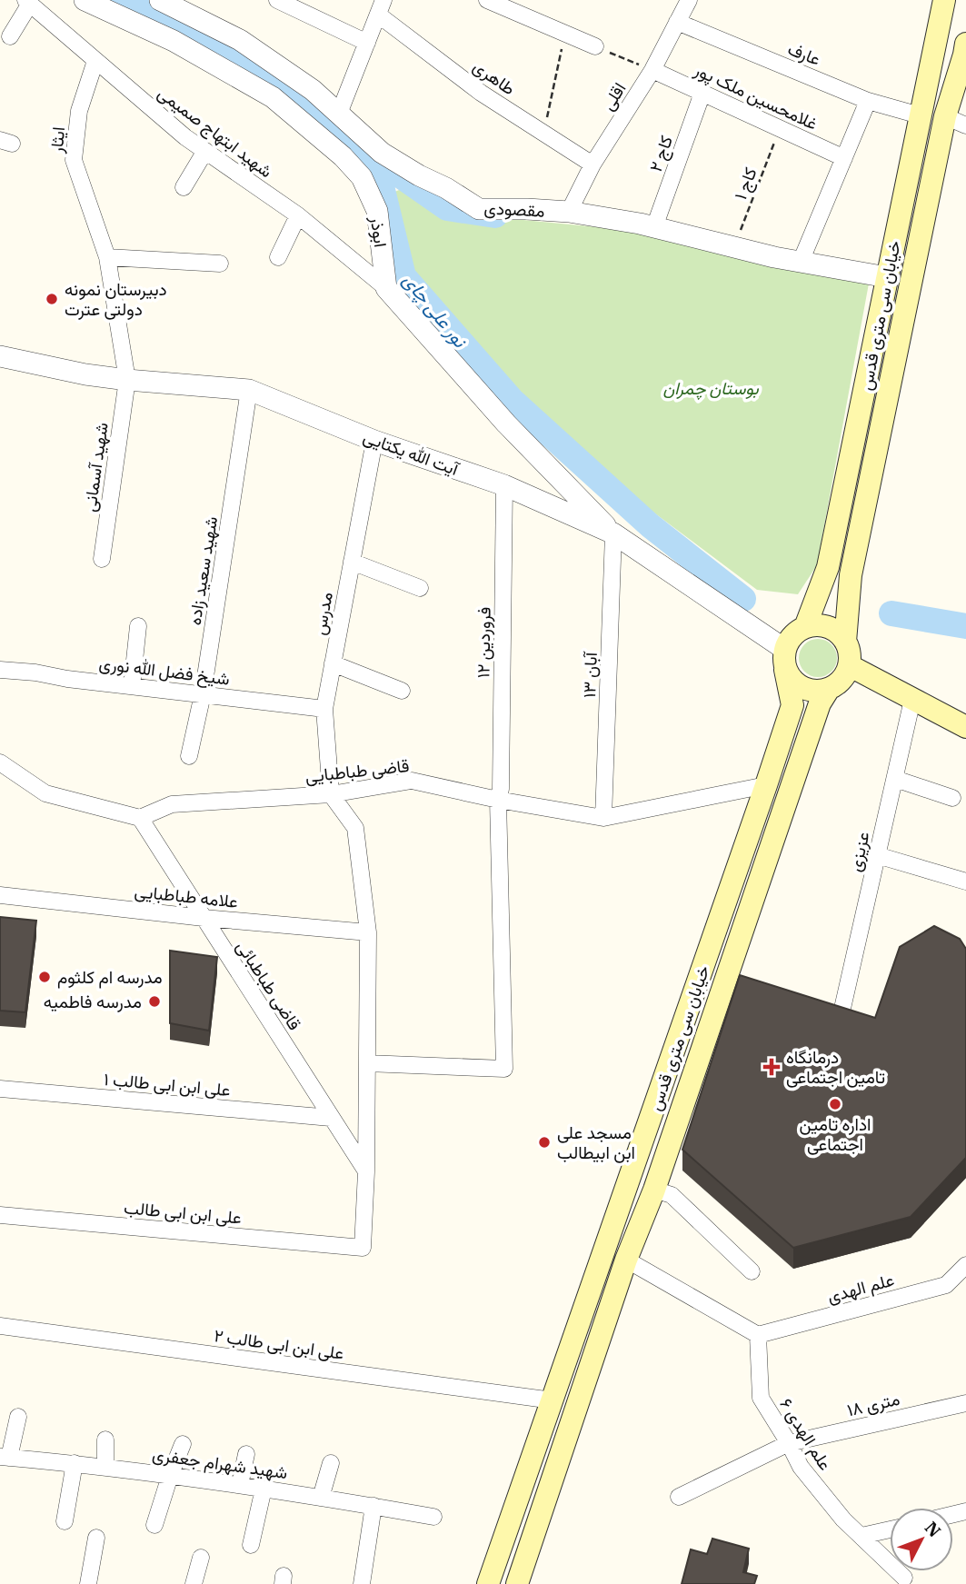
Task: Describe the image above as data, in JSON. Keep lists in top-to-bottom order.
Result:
{
  "streets": {
    "main road": ["خیابان سی متری قدس"],
    "street": [
      "عارف",
      "طاهری",
      "اقلی",
      "غلامحسین ملک پور",
      "شهید ابتهاج صمیمی",
      "ایثار",
      "کاج ۲",
      "مقصودی",
      "ابوذر",
      "آیت الله یکتایی",
      "شهید آسمانی",
      "شهید سعید زاده",
      "مدرس",
      "۱۲ فروردین",
      "شیخ فضل الله نوری",
      "۱۳ آبان",
      "قاضی طباطبایی",
      "عزیزی",
      "علامه طباطبایی",
      "قاضی طباطبائی",
      "علی ابن ابی طالب ۱",
      "علی ابن ابی طالب",
      "علم الهدی",
      "علی ابن ابی طالب ۲",
      "۱۸ متری",
      "علم الهدی ۶",
      "شهید شهرام جعفری"
    ],
    "path": ["کاج ۱"]
  },
  "crossings": [
    ["عارف", "اقلی"],
    ["عارف", "خیابان سی متری قدس"],
    ["طاهری", "اقلی"],
    ["اقلی", "غلامحسین ملک پور"],
    ["اقلی", "مقصودی"],
    ["غلامحسین ملک پور", "کاج ۲"],
    ["غلامحسین ملک پور", "کاج ۱"],
    ["شهید ابتهاج صمیمی", "ایثار"],
    ["شهید ابتهاج صمیمی", "ابوذر"],
    ["ایثار", "آیت الله یکتایی"],
    ["ایثار", "شهید آسمانی"],
    ["کاج ۲", "مقصودی"],
    ["کاج ۱", "مقصودی"],
    ["مقصودی", "خیابان سی متری قدس"],
    ["خیابان سی متری قدس", "آیت الله یکتایی"],
    ["خیابان سی متری قدس", "قاضی طباطبایی"],
    ["خیابان سی متری قدس", "علی ابن ابی طالب ۲"],
    ["آیت الله یکتایی", "شهید آسمانی"],
    ["آیت الله یکتایی", "شهید سعید زاده"],
    ["آیت الله یکتایی", "مدرس"],
    ["آیت الله یکتایی", "۱۲ فروردین"],
    ["آیت الله یکتایی", "۱۳ آبان"],
    ["شهید سعید زاده", "شیخ فضل الله نوری"],
    ["مدرس", "شیخ فضل الله نوری"],
    ["مدرس", "قاضی طباطبایی"],
    ["۱۲ فروردین", "قاضی طباطبایی"],
    ["۱۳ آبان", "قاضی طباطبایی"],
    ["قاضی طباطبایی", "قاضی طباطبائی"],
    ["علامه طباطبایی", "قاضی طباطبائی"],
    ["قاضی طباطبائی", "علی ابن ابی طالب ۱"],
    ["قاضی طباطبائی", "علی ابن ابی طالب"],
    ["علم الهدی", "علم الهدی ۶"],
    ["۱۸ متری", "علم الهدی ۶"]
  ],
  "water": ["نور علی چای"],
  "parks": ["بوستان چمران"],
  "places": {
    "other": [
      "دبیرستان نمونه دولتی عترت",
      "مدرسه ام کلثوم",
      "مدرسه فاطمیه",
      "اداره تامین اجتماعی",
      "مسجد علی ابن ابیطالب"
    ],
    "health": ["درمانگاه تامین اجتماعی"]
  },
  "north": "top right"
}
